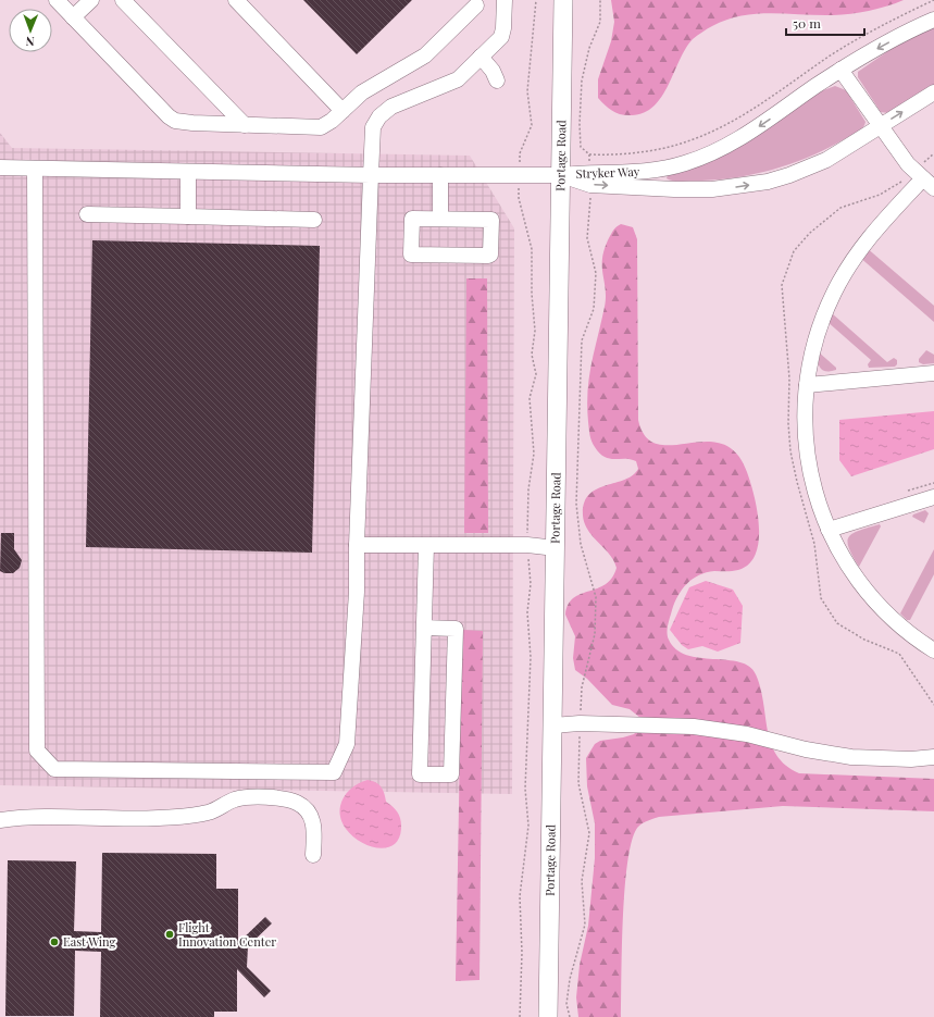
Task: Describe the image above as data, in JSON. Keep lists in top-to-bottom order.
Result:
{
  "streets": {
    "main road": ["Portage Road"],
    "street": ["Stryker Way"]
  },
  "crossings": [
    ["Portage Road", "Stryker Way"]
  ],
  "places": ["Flight Innovation Center", "East Wing"],
  "scale_bar": "50 m",
  "north": "bottom"
}
